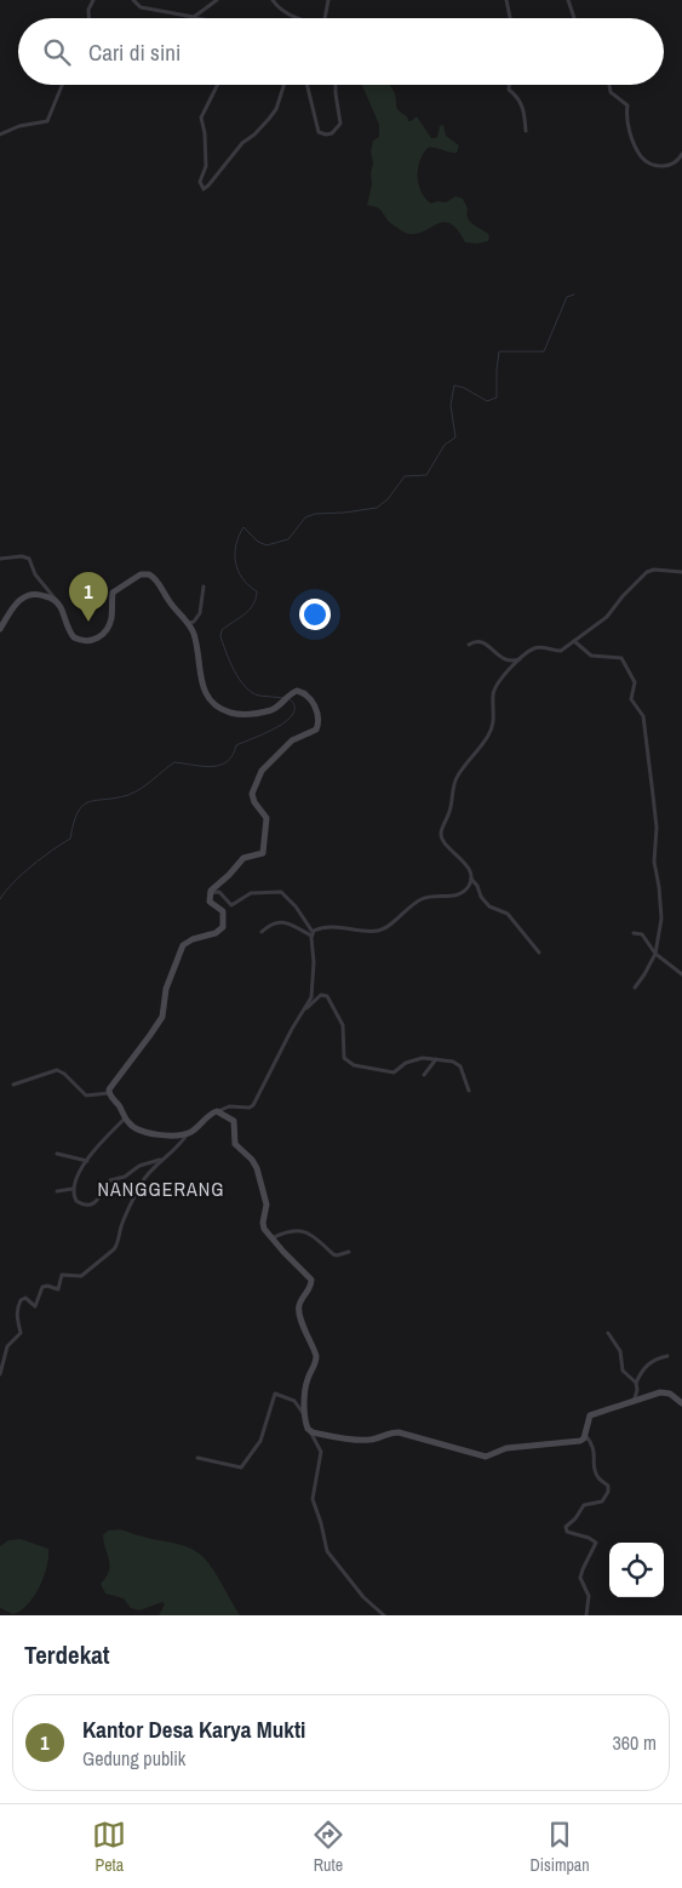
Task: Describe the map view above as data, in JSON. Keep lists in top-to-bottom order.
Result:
{
  "districts": ["NANGGERANG"],
  "page": {
    "search": "Cari di sini",
    "pins": "1",
    "heading": "Terdekat",
    "list": [
      {
        "mark": "1",
        "name": "Kantor Desa Karya Mukti",
        "note": "Gedung publik",
        "value": "360 m"
      }
    ],
    "nav": ["Peta", "Rute", "Disimpan"]
  }
}
